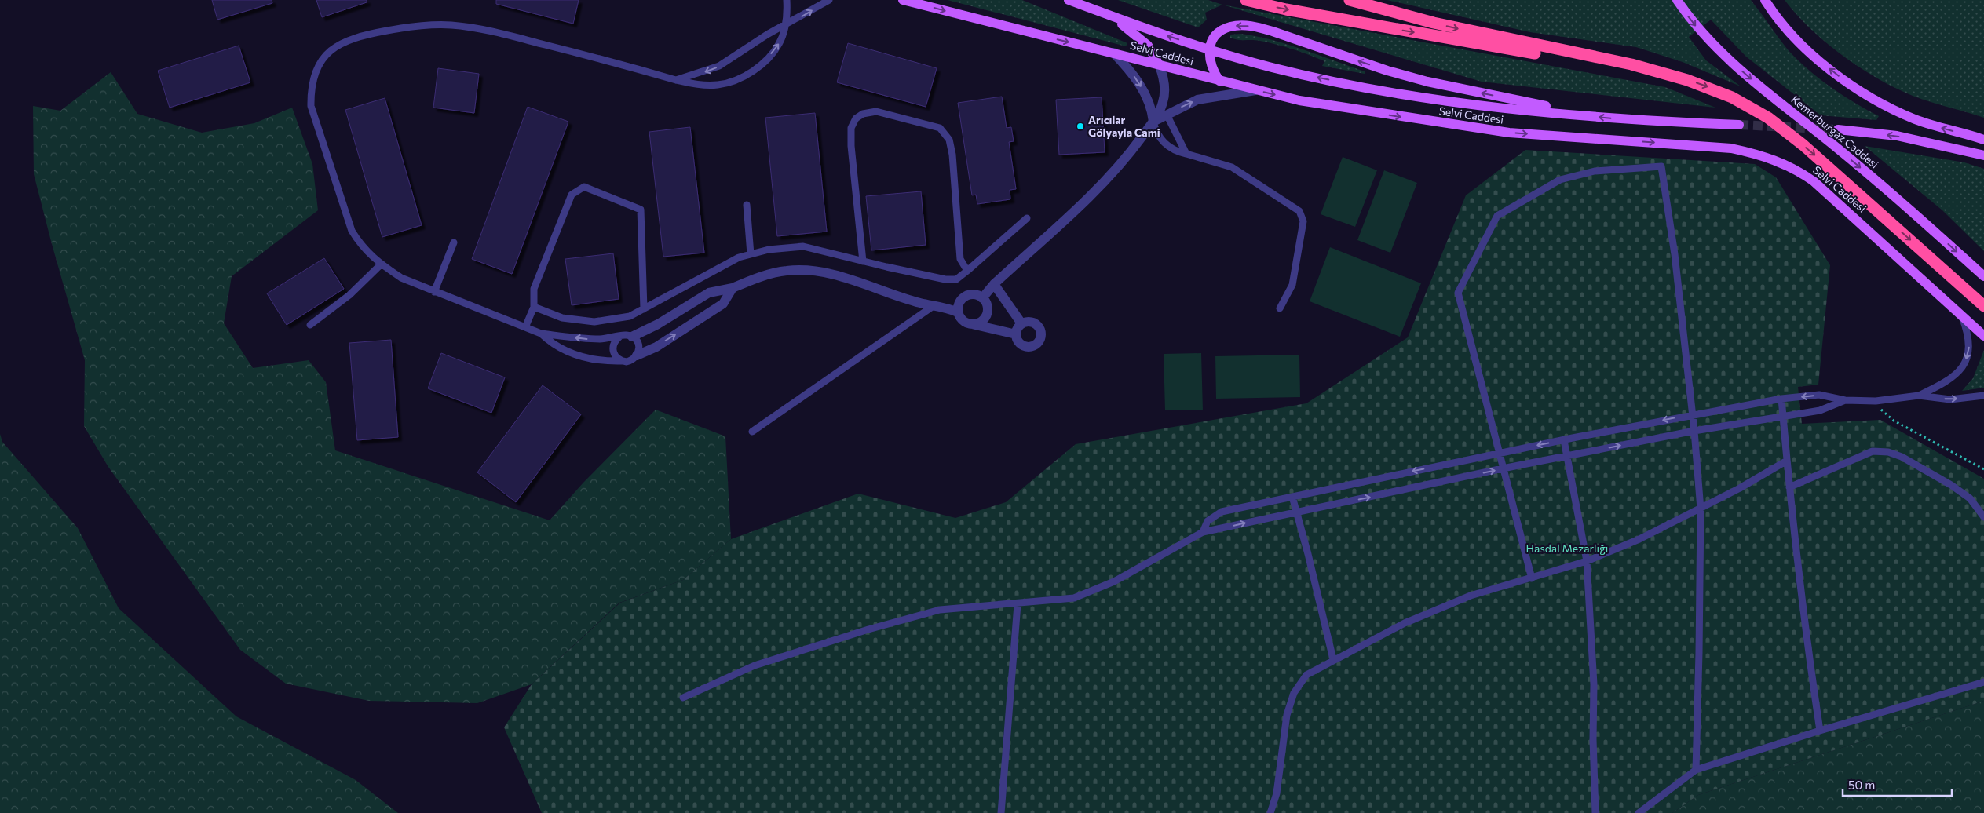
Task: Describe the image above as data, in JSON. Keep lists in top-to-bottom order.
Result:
{
  "streets": {
    "main road": ["Selvi Caddesi", "Kemerburgaz Caddesi"]
  },
  "parks": ["Hasdal Mezarlığı"],
  "places": ["Arıcılar Gölyayla Cami"],
  "scale_bar": "50 m"
}
